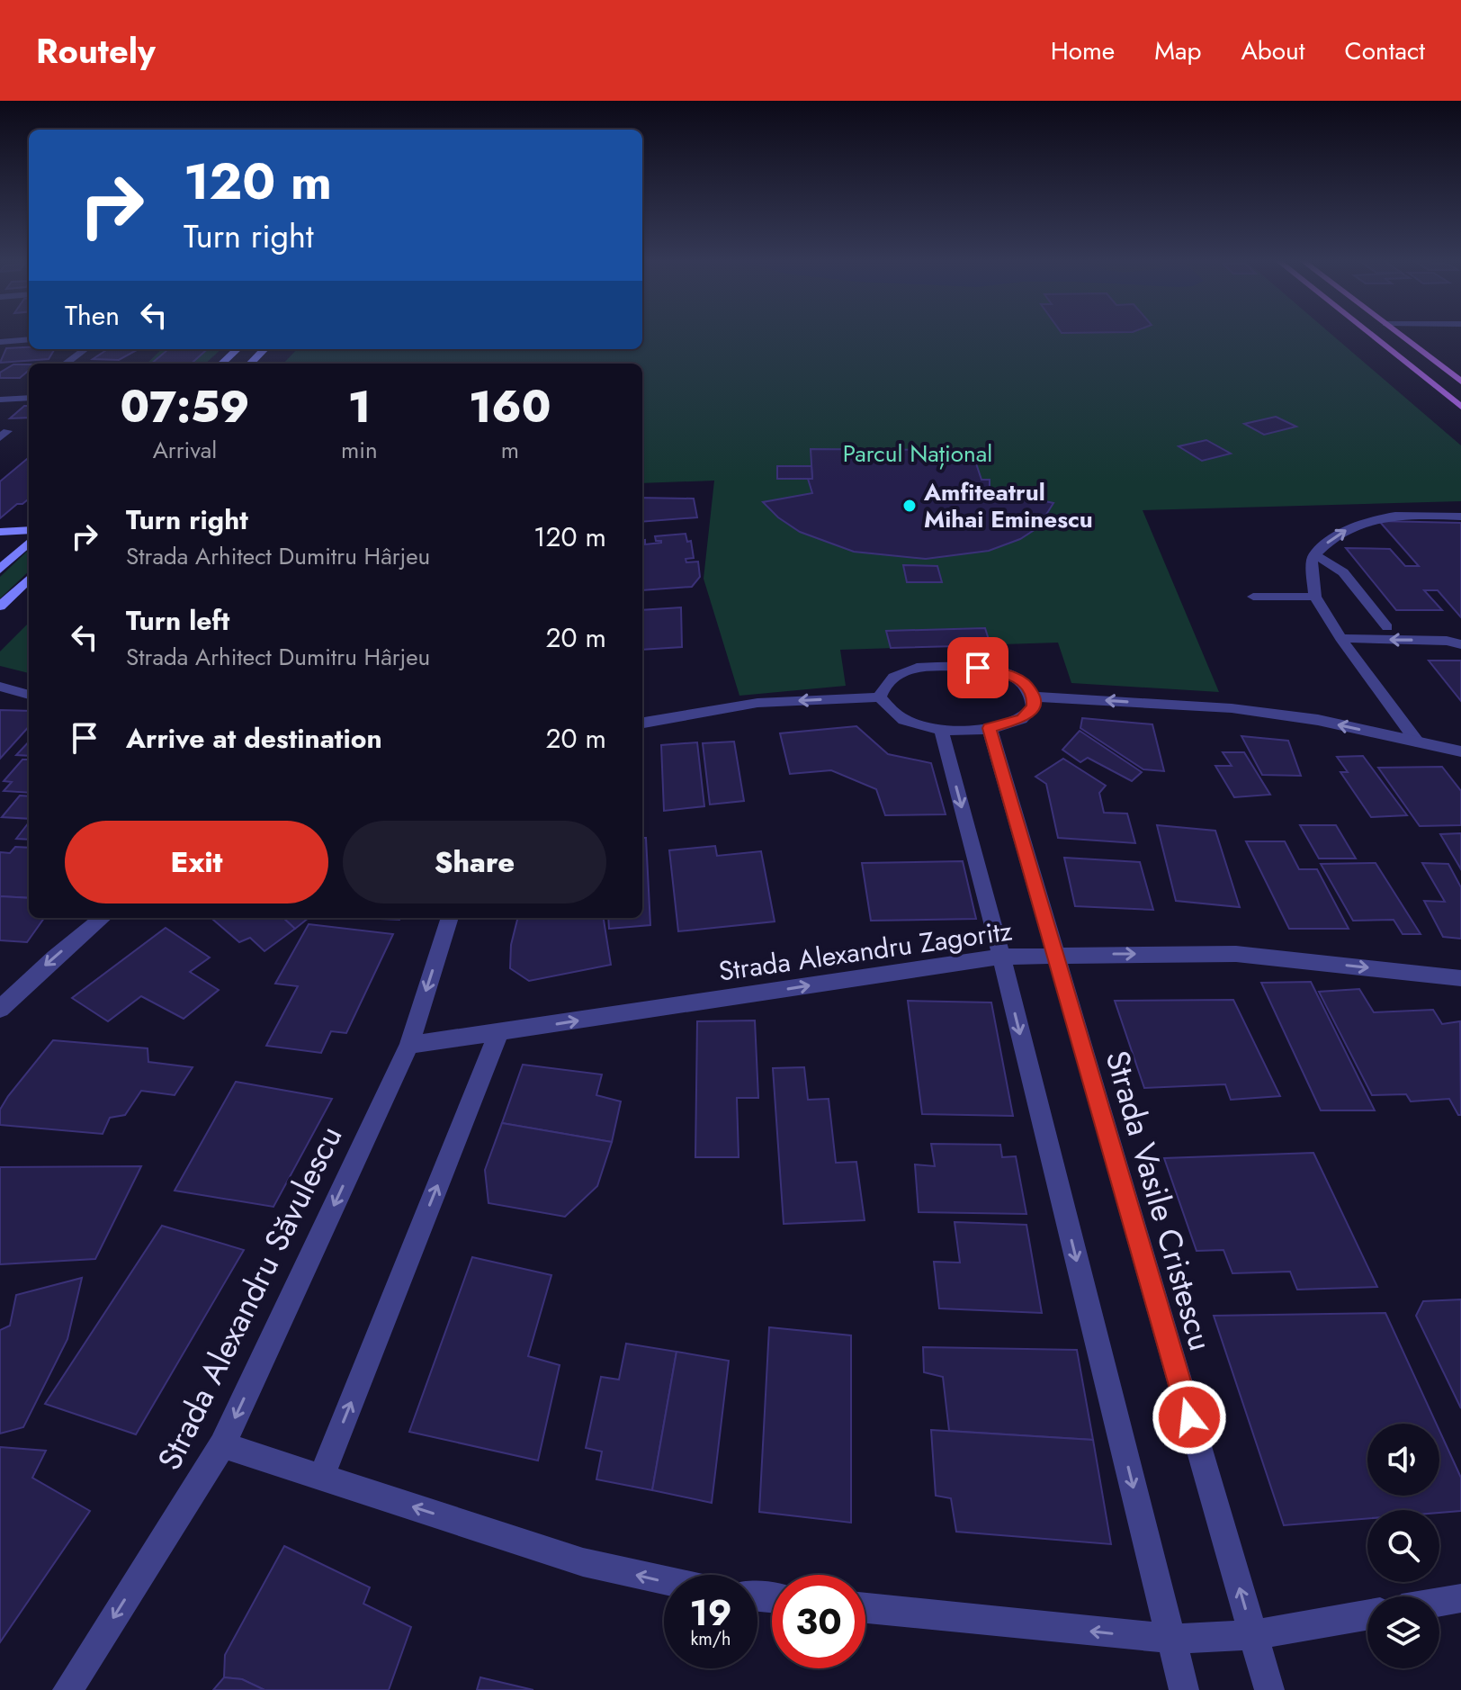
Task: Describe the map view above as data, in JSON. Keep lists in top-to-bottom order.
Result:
{
  "streets": {
    "street": ["Strada Alexandru Zagoritz", "Strada Vasile Cristescu", "Strada Alexandru Săvulescu"]
  },
  "crossings": [
    ["Strada Alexandru Zagoritz", "Strada Vasile Cristescu"],
    ["Strada Alexandru Zagoritz", "Strada Alexandru Săvulescu"]
  ],
  "one_way": ["Strada Alexandru Zagoritz"],
  "parks": ["Parcul Național"],
  "places": ["Amfiteatrul Mihai Eminescu"],
  "page": {
    "header": "Routely",
    "nav": [
      "Home",
      "Map",
      "About",
      "Contact"
    ],
    "turn": ["120 m", "Turn right"],
    "then": "Then",
    "eta": [
      "07:59",
      "Arrival",
      "1",
      "min",
      "160",
      "m"
    ],
    "list": [
      {
        "name": "Turn right",
        "note": "Strada Arhitect Dumitru Hârjeu",
        "value": "120 m"
      },
      {
        "name": "Turn left",
        "note": "Strada Arhitect Dumitru Hârjeu",
        "value": "20 m"
      },
      {
        "name": "Arrive at destination",
        "value": "20 m"
      }
    ],
    "buttons": ["Exit", "Share"],
    "speed": "19 km/h",
    "limit": "30"
  }
}
